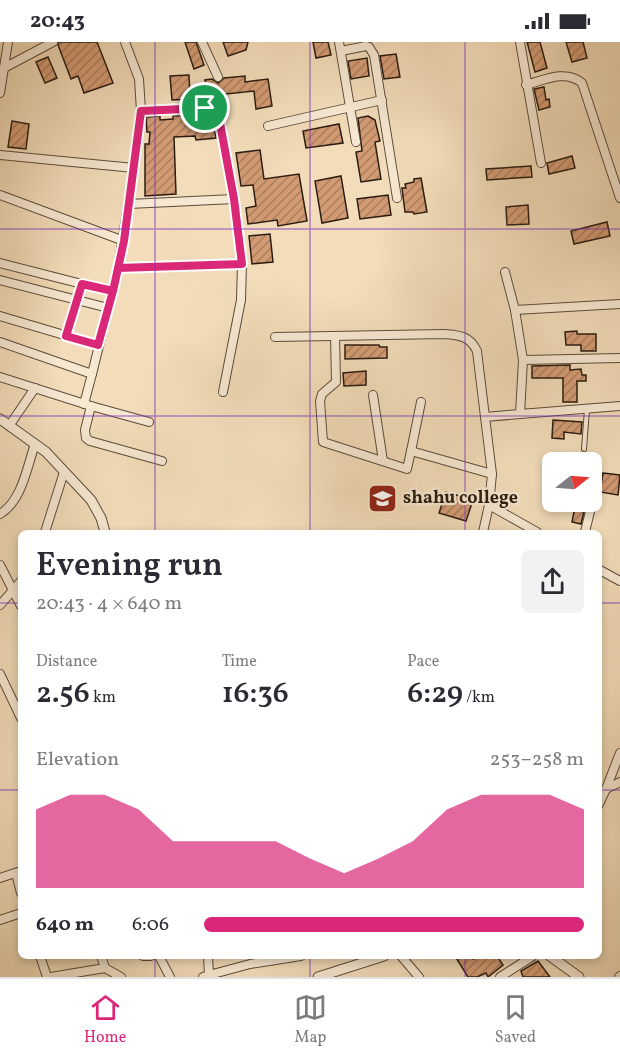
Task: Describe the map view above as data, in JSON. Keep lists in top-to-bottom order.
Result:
{
  "places": {
    "school or university": ["shahu college"]
  },
  "north": "right",
  "page": {
    "status": "20:43",
    "heading": ["Evening run", "20:43 · 4 × 640 m"],
    "stats": [
      ["Distance", "2.56 km"],
      ["Time", "16:36"],
      ["Pace", "6:29 /km"]
    ],
    "chart": ["Elevation", "253–258 m"],
    "list": [
      {
        "name": "640 m",
        "note": "6:06"
      }
    ],
    "tabs": ["Home", "Map", "Saved"]
  }
}
